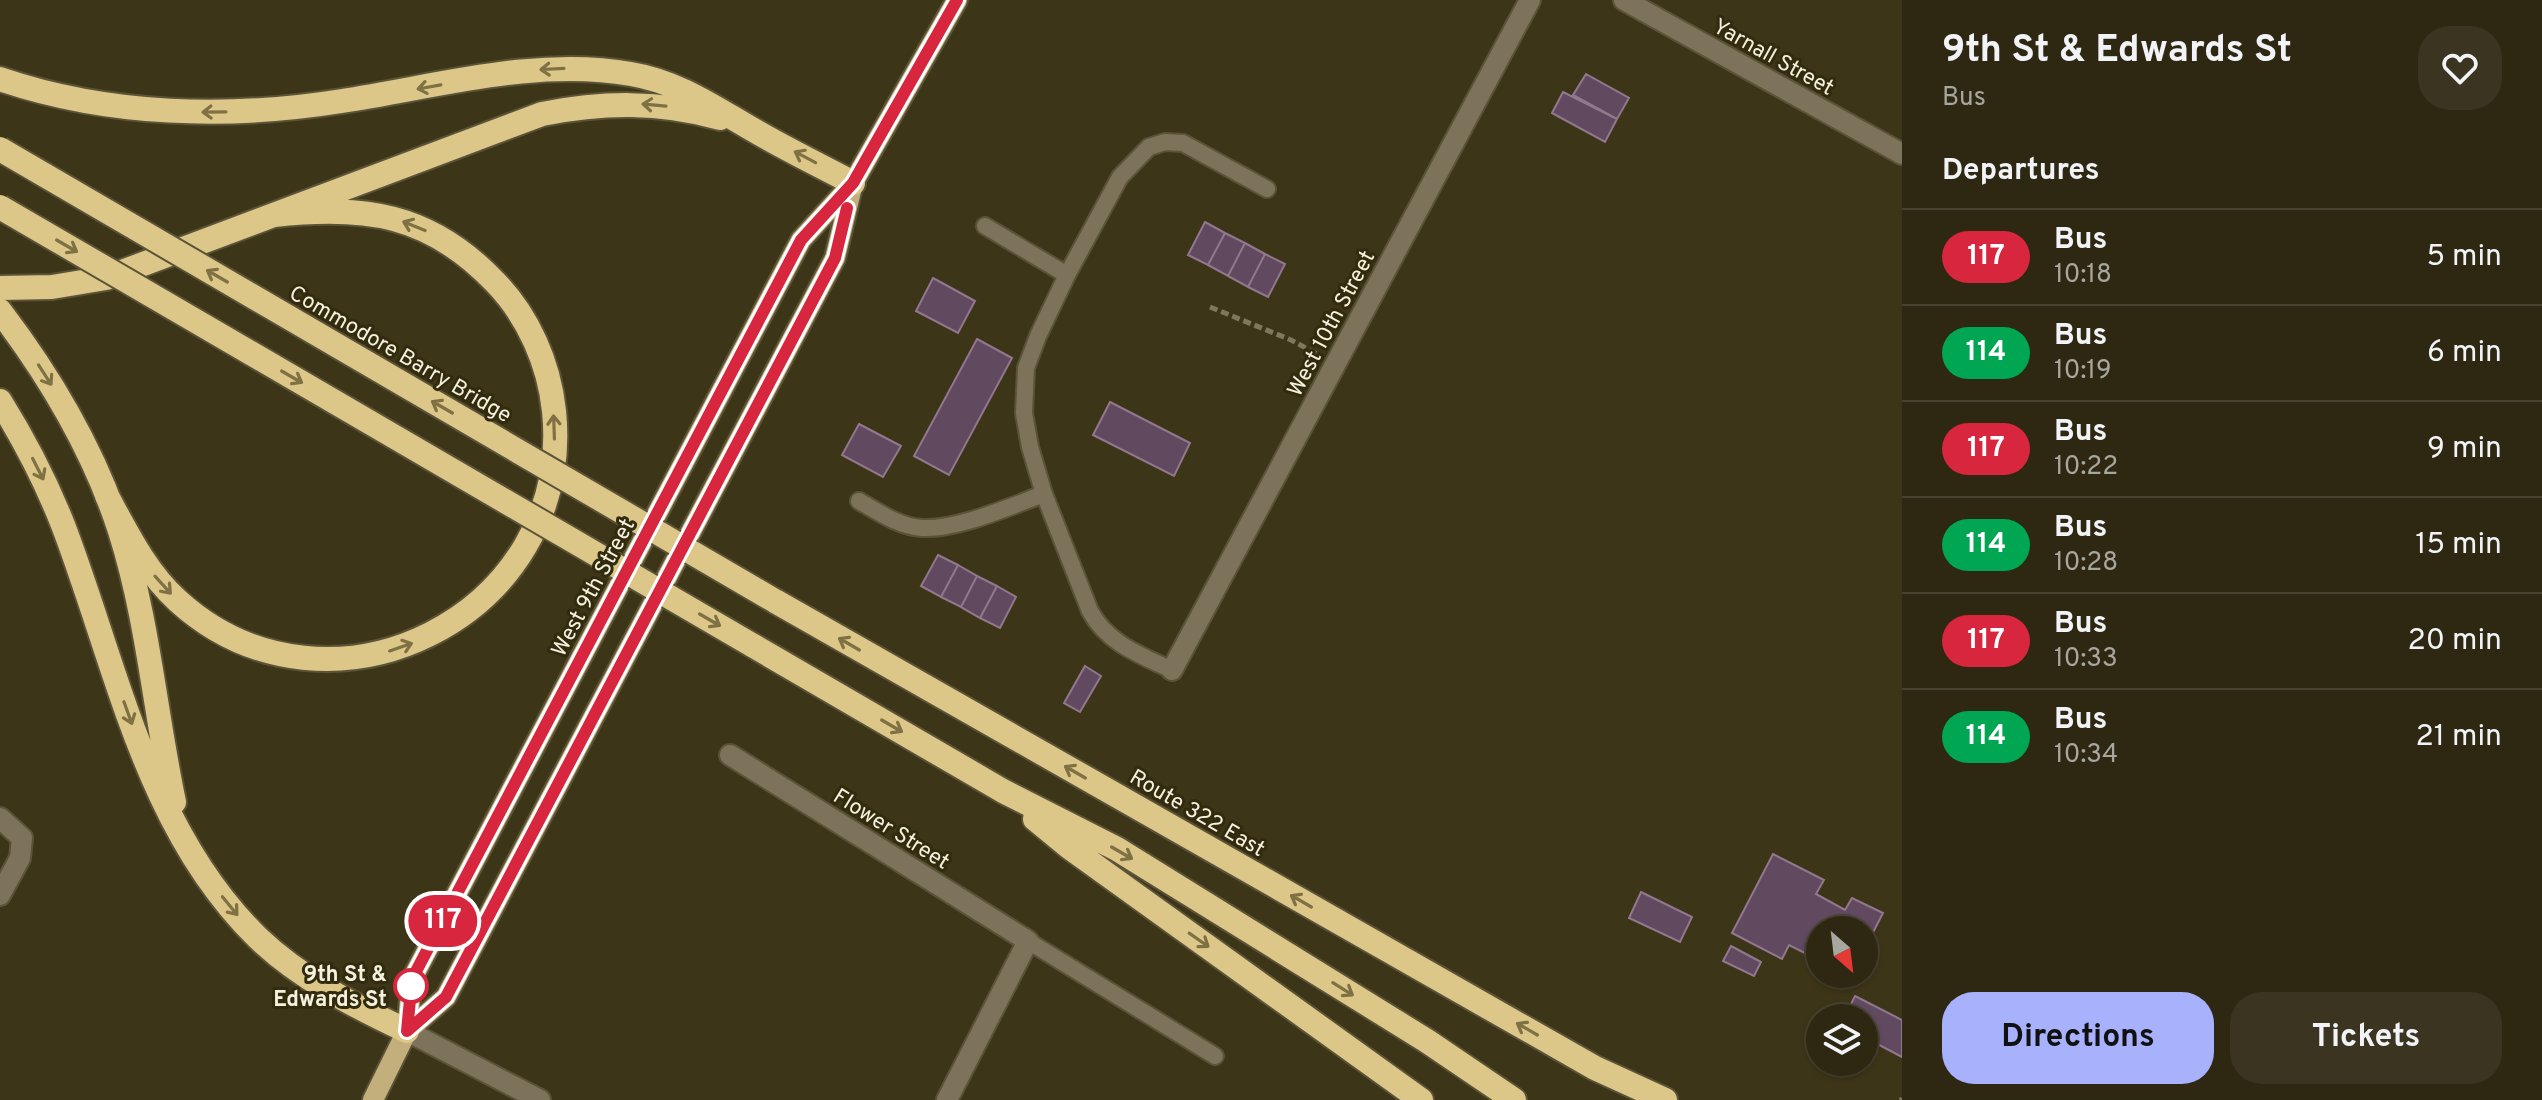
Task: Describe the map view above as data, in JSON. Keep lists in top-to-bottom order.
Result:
{
  "streets": {
    "highway": ["Commodore Barry Bridge", "Route 322 East"],
    "main road": ["West 9th Street"],
    "street": ["Yarnall Street", "West 10th Street", "Flower Street"]
  },
  "crossings": [
    ["Commodore Barry Bridge", "Route 322 East"]
  ],
  "places": ["9th St & Edwards St"],
  "lines": ["bus line 117"],
  "north": "bottom right",
  "page": {
    "on_map": "117",
    "heading": [
      ["9th St & Edwards St", "Bus"],
      "Departures"
    ],
    "list": [
      {
        "mark": "117",
        "name": "Bus",
        "note": "10:18",
        "value": "5 min"
      },
      {
        "mark": "114",
        "name": "Bus",
        "note": "10:19",
        "value": "6 min"
      },
      {
        "mark": "117",
        "name": "Bus",
        "note": "10:22",
        "value": "9 min"
      },
      {
        "mark": "114",
        "name": "Bus",
        "note": "10:28",
        "value": "15 min"
      },
      {
        "mark": "117",
        "name": "Bus",
        "note": "10:33",
        "value": "20 min"
      },
      {
        "mark": "114",
        "name": "Bus",
        "note": "10:34",
        "value": "21 min"
      }
    ],
    "buttons": ["Directions", "Tickets"]
  }
}
